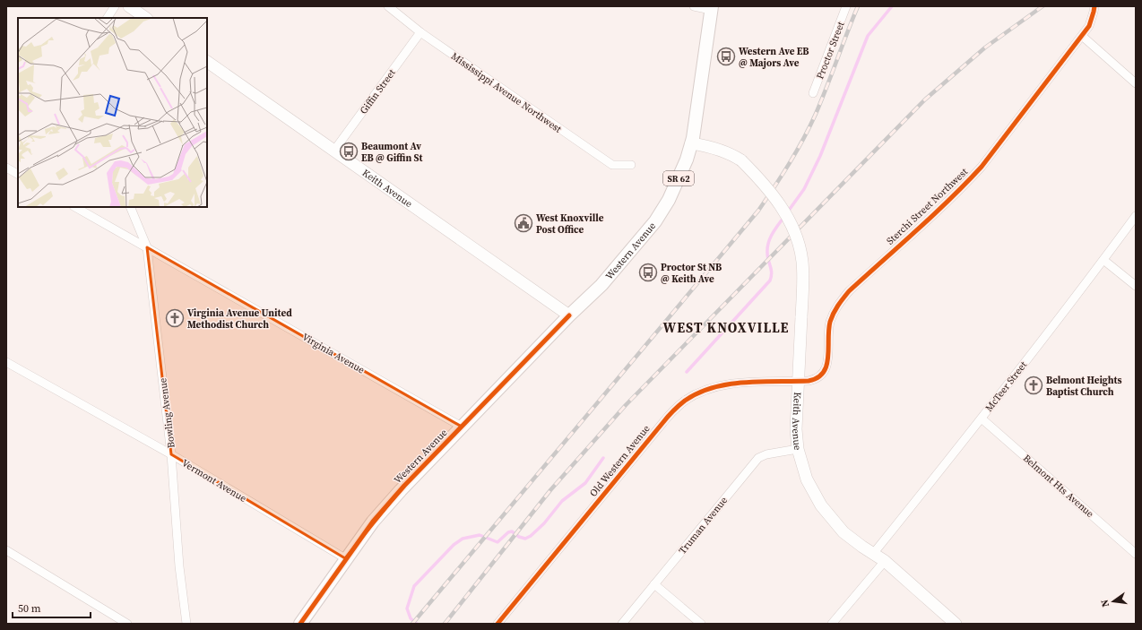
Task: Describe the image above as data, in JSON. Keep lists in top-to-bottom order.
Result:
{
  "streets": {
    "main road": ["SR 62", "Western Avenue"],
    "street": [
      "Proctor Street",
      "Giffin Street",
      "Mississippi Avenue Northwest",
      "Keith Avenue",
      "Sterchi Street Northwest",
      "Virginia Avenue",
      "McTeer Street",
      "Bowling Avenue",
      "Old Western Avenue",
      "Vermont Avenue",
      "Belmont Hts Avenue",
      "Truman Avenue"
    ]
  },
  "crossings": [
    ["Giffin Street", "Mississippi Avenue Northwest"],
    ["Giffin Street", "Keith Avenue"],
    ["Keith Avenue", "Sterchi Street Northwest"],
    ["Keith Avenue", "Western Avenue"],
    ["Keith Avenue", "McTeer Street"],
    ["Keith Avenue", "Old Western Avenue"],
    ["Keith Avenue", "Truman Avenue"],
    ["Sterchi Street Northwest", "Old Western Avenue"],
    ["Western Avenue", "Virginia Avenue"],
    ["Western Avenue", "Vermont Avenue"],
    ["Virginia Avenue", "Bowling Avenue"],
    ["McTeer Street", "Belmont Hts Avenue"],
    ["Bowling Avenue", "Vermont Avenue"]
  ],
  "districts": ["WEST KNOXVILLE"],
  "places": {
    "bus stop": ["Western Ave EB @ Majors Ave", "Beaumont Av EB @ Giffin St", "Proctor St NB @ Keith Ave"],
    "public building": ["West Knoxville Post Office"],
    "church": ["Virginia Avenue United Methodist Church", "Belmont Heights Baptist Church"]
  },
  "scale_bar": "50 m",
  "north": "left"
}
